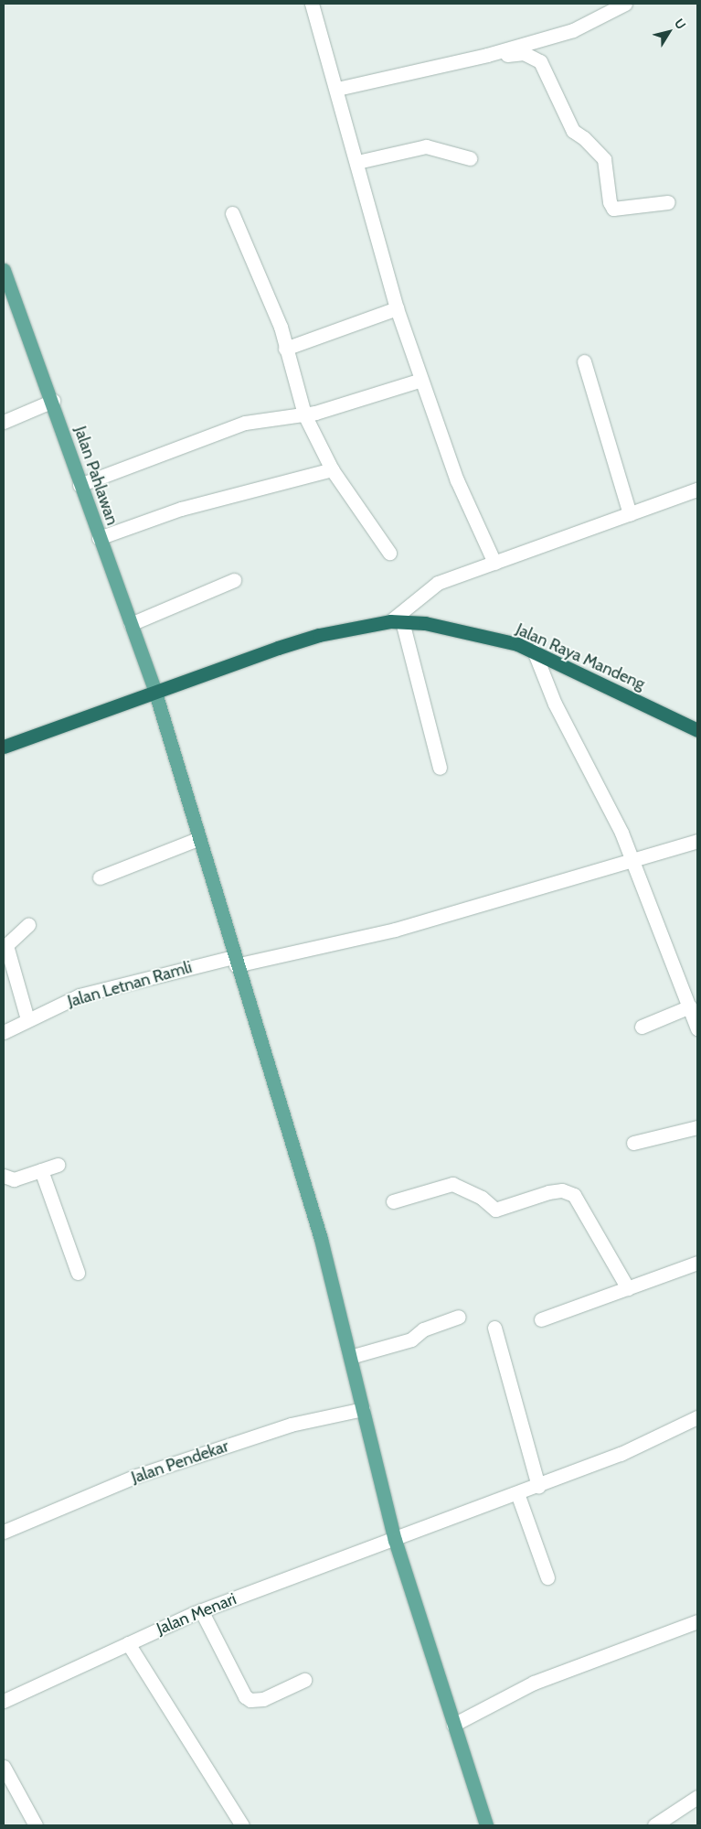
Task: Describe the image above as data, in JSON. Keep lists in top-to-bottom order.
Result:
{
  "streets": {
    "highway": ["Jalan Raya Mandeng"],
    "main road": ["Jalan Pahlawan"],
    "street": ["Jalan Letnan Ramli", "Jalan Pendekar", "Jalan Menari"]
  },
  "crossings": [
    ["Jalan Pahlawan", "Jalan Raya Mandeng"],
    ["Jalan Pahlawan", "Jalan Letnan Ramli"],
    ["Jalan Pahlawan", "Jalan Pendekar"],
    ["Jalan Pahlawan", "Jalan Menari"]
  ],
  "north": "top right"
}
